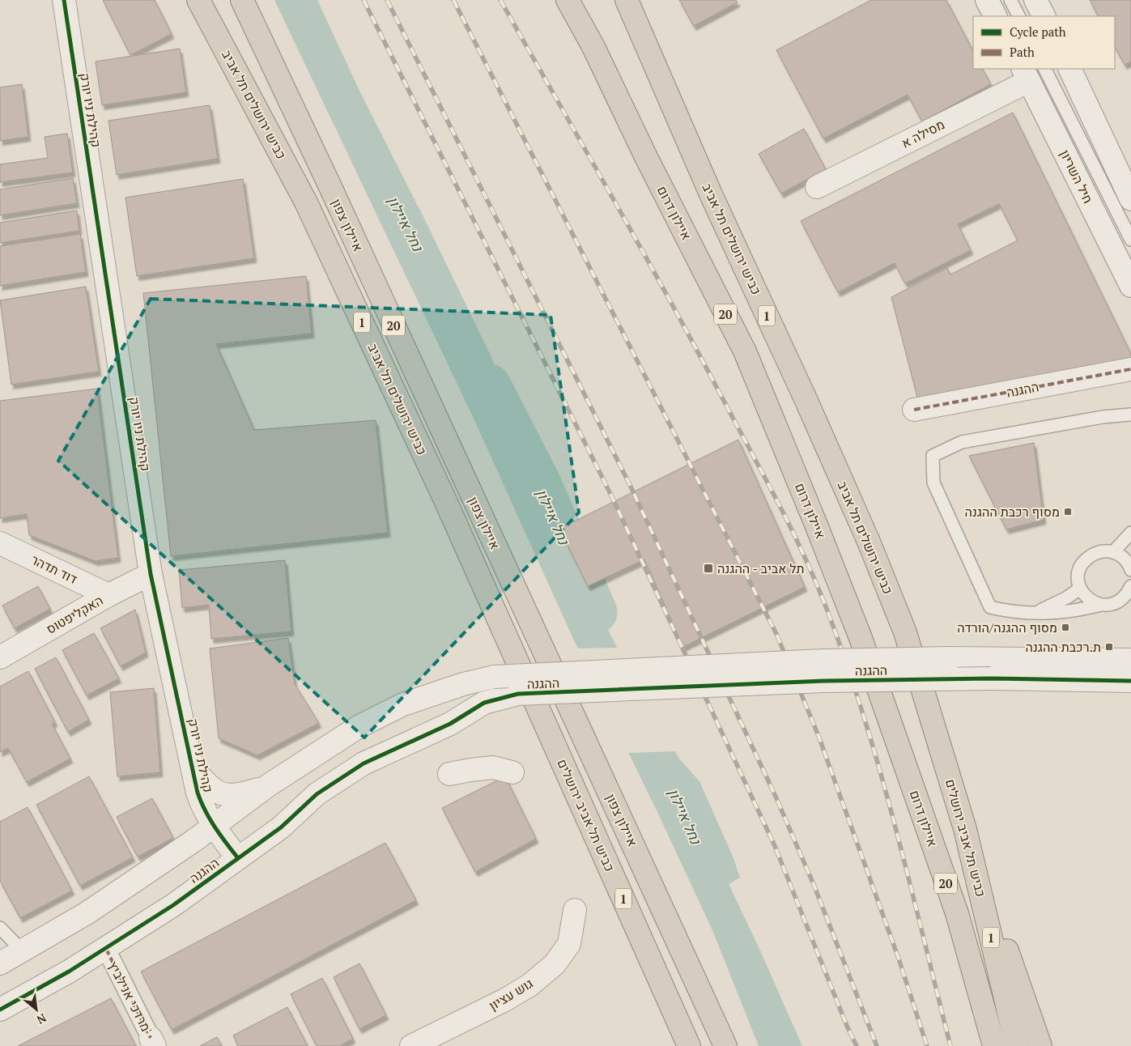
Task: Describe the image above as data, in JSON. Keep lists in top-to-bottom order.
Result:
{
  "streets": {
    "highway": [
      "כביש ירושלים תל אביב",
      "איילון דרום",
      "איילון צפון",
      "20",
      "1",
      "כביש תל אביב ירושלים"
    ],
    "street": [
      "קהילת ניו יורק",
      "מסילה א",
      "חיל השריון",
      "ההגנה",
      "דוד תדהר",
      "האקליפטוס",
      "גוש עציון",
      "מרדכי אנילביץ'"
    ]
  },
  "crossings": [
    ["כביש ירושלים תל אביב", "כביש תל אביב ירושלים"],
    ["קהילת ניו יורק", "ההגנה"],
    ["קהילת ניו יורק", "האקליפטוס"],
    ["מסילה א", "חיל השריון"],
    ["ההגנה", "מרדכי אנילביץ'"],
    ["דוד תדהר", "האקליפטוס"]
  ],
  "water": ["נחל איילון"],
  "places": {
    "transit": [
      "מסוף רכבת ההגנה",
      "תל אביב - ההגנה",
      "מסוף ההגנה/הורדה",
      "ת.רכבת ההגנה"
    ]
  },
  "legend": ["Cycle path", "Path"],
  "north": "bottom right"
}
